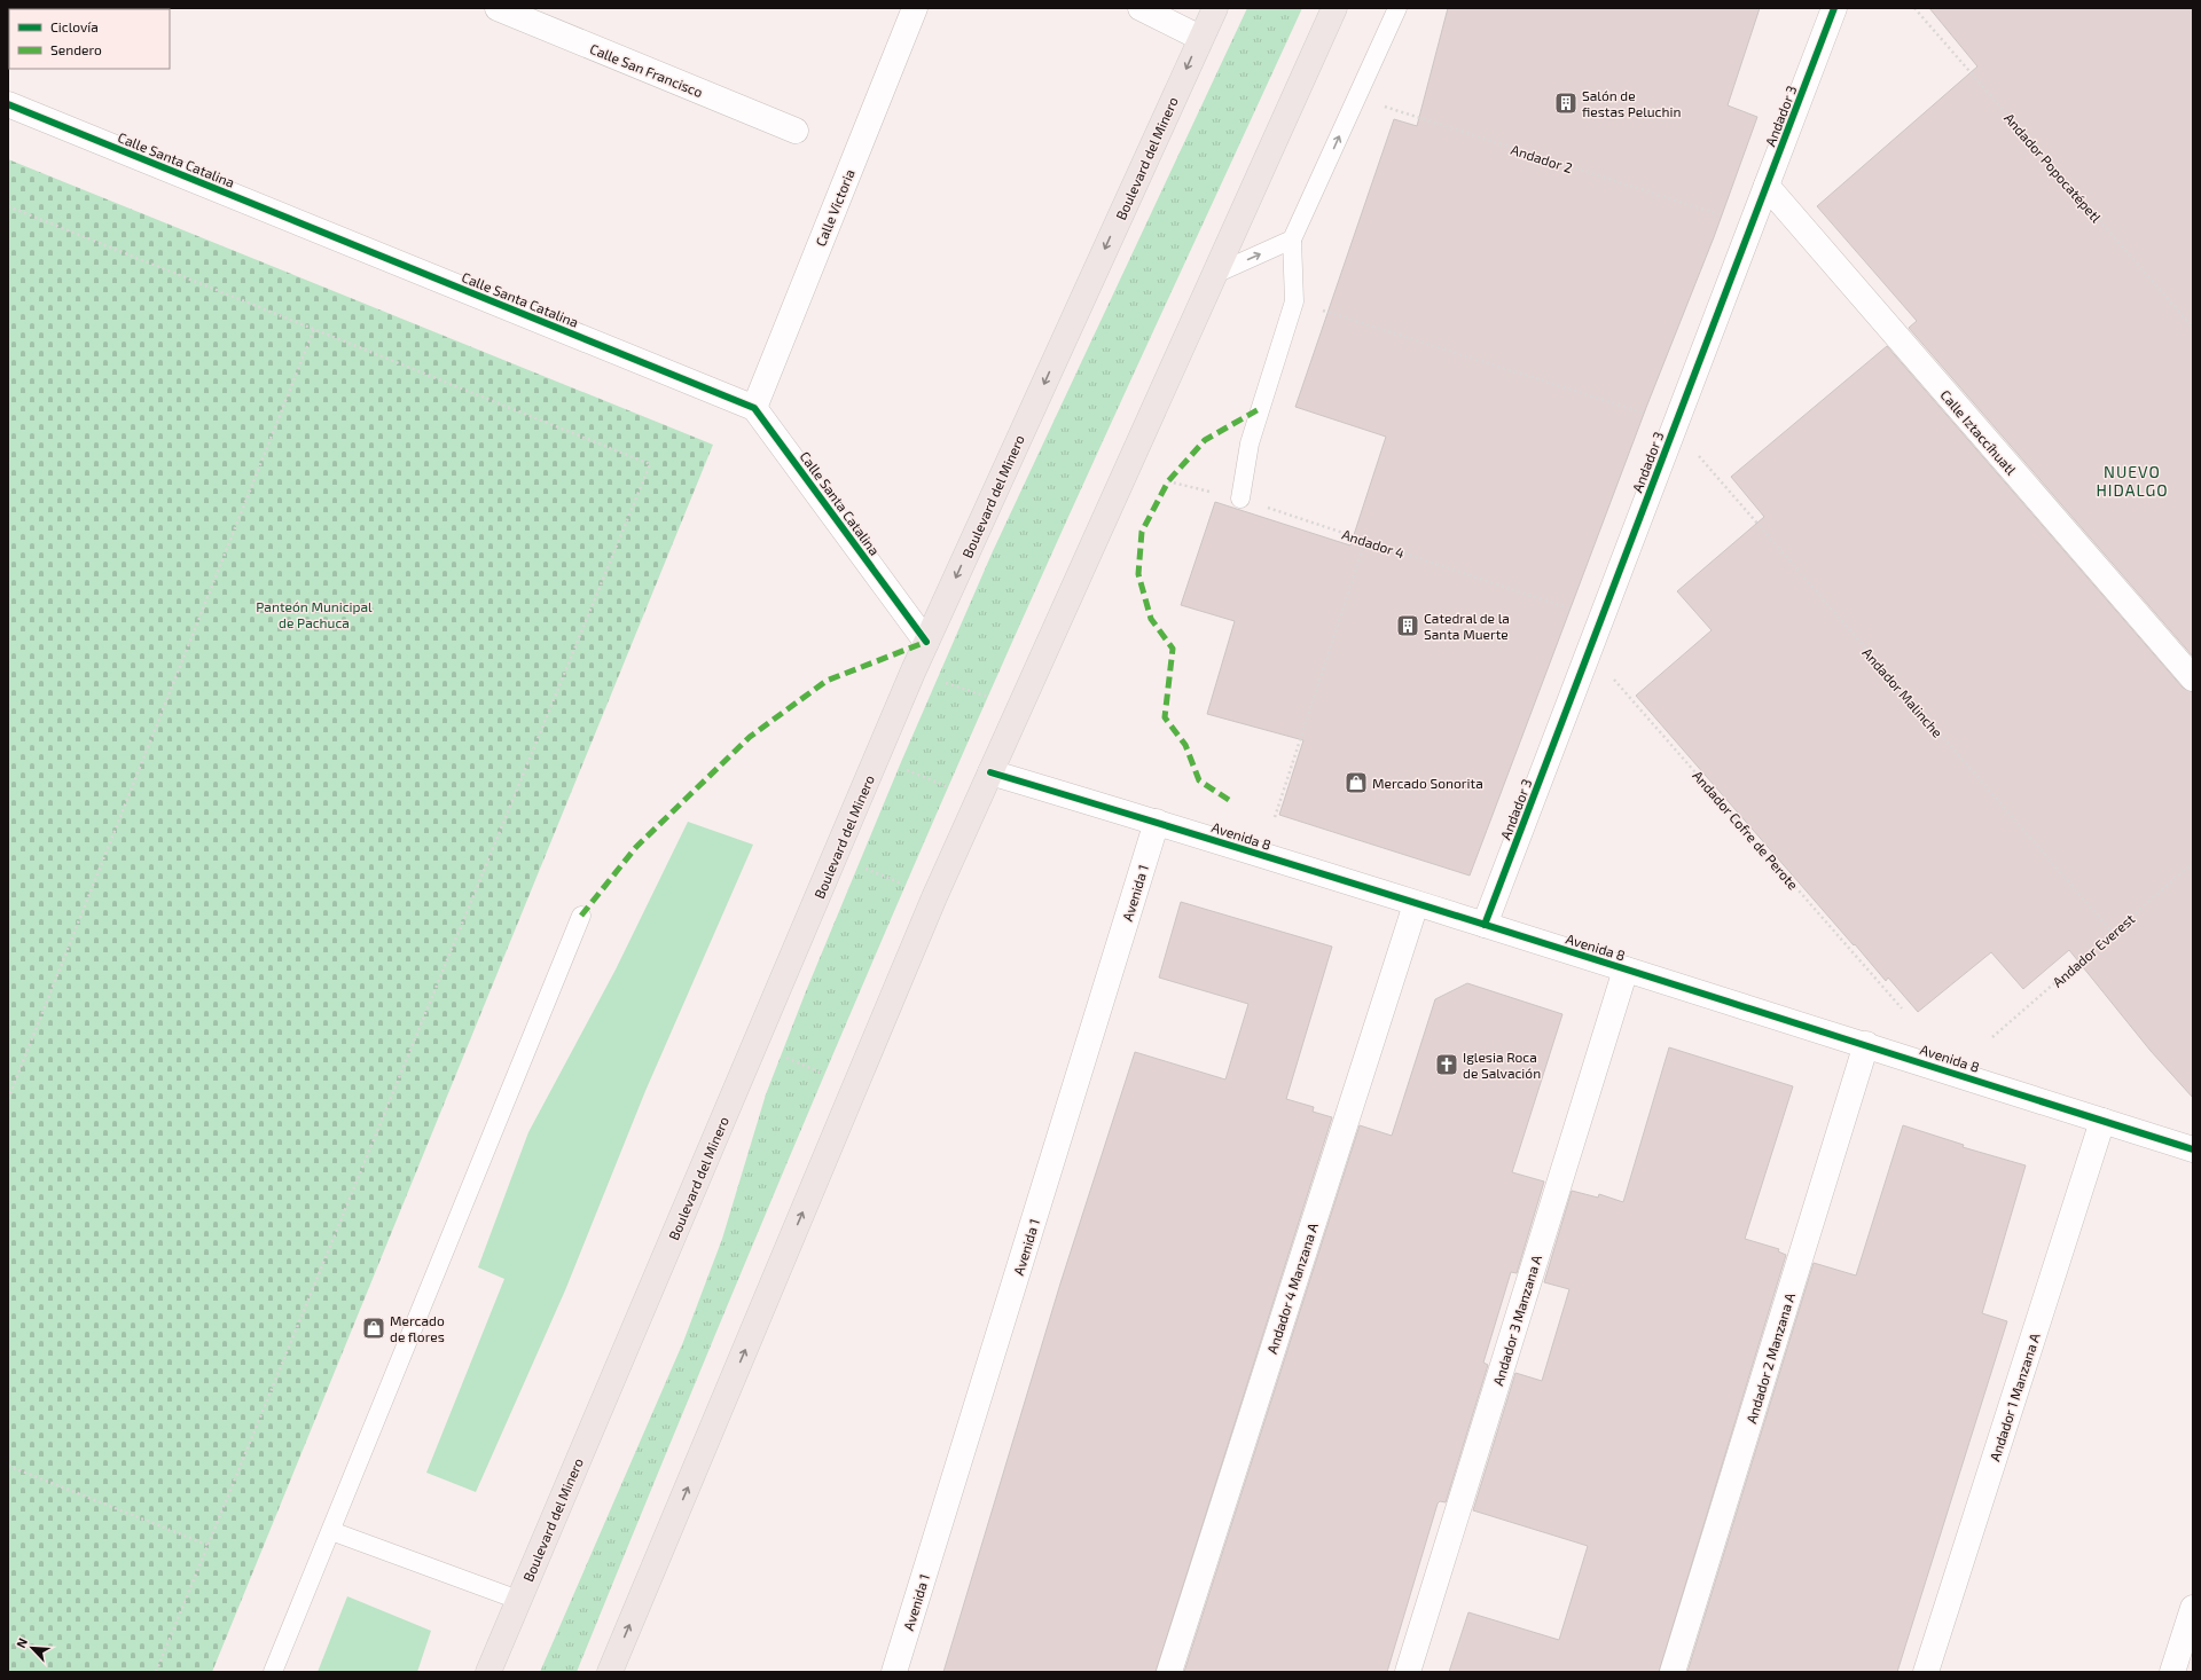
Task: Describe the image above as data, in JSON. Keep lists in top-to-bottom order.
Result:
{
  "streets": {
    "main road": ["Boulevard del Minero"],
    "street": [
      "Calle San Francisco",
      "Andador 3",
      "Calle Santa Catalina",
      "Calle Victoria",
      "Calle Iztaccíhuatl",
      "Avenida 8",
      "Avenida 1",
      "Andador 4 Manzana A",
      "Andador 3 Manzana A",
      "Andador 2 Manzana A",
      "Andador 1 Manzana A"
    ],
    "path": [
      "Andador 2",
      "Andador Popocatépetl",
      "Andador 4",
      "Andador Malinche",
      "Andador Cofre de Perote",
      "Andador Everest"
    ]
  },
  "crossings": [
    ["Andador 3", "Calle Iztaccíhuatl"],
    ["Andador 3", "Andador Cofre de Perote"],
    ["Andador 3", "Avenida 8"],
    ["Boulevard del Minero", "Calle Santa Catalina"],
    ["Calle Santa Catalina", "Calle Victoria"],
    ["Andador Malinche", "Andador Everest"],
    ["Avenida 8", "Avenida 1"],
    ["Avenida 8", "Andador 4 Manzana A"],
    ["Avenida 8", "Andador 3 Manzana A"],
    ["Avenida 8", "Andador 2 Manzana A"],
    ["Avenida 8", "Andador 1 Manzana A"]
  ],
  "districts": ["NUEVO HIDALGO"],
  "parks": ["Panteón Municipal de Pachuca"],
  "places": {
    "building": ["Salón de fiestas Peluchin", "Catedral de la Santa Muerte"],
    "shop": ["Mercado Sonorita", "Mercado de flores"],
    "church": ["Iglesia Roca de Salvación"]
  },
  "legend": ["Ciclovía", "Sendero"],
  "north": "top left"
}
